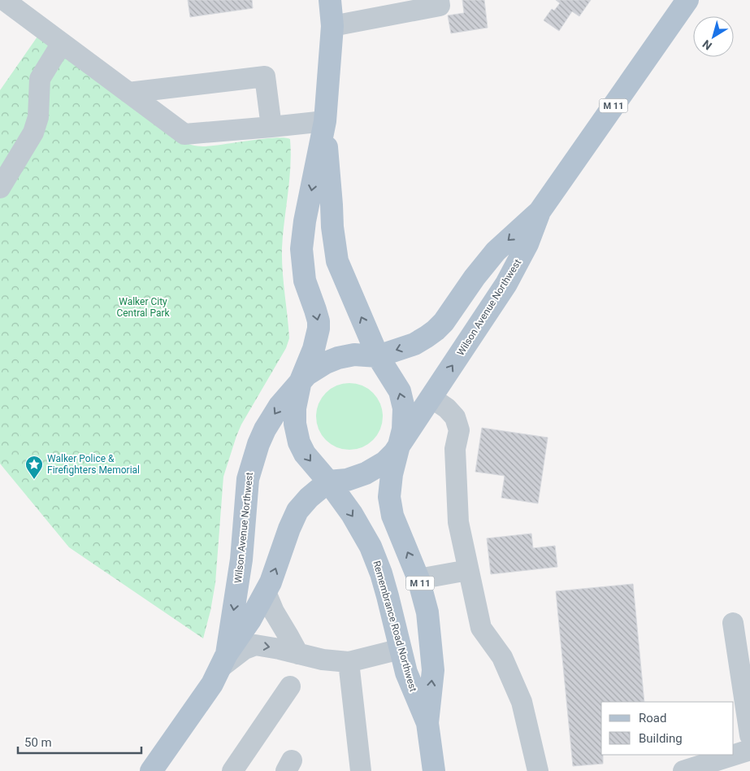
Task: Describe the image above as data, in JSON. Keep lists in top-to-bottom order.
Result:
{
  "streets": {
    "main road": ["M 11", "Wilson Avenue Northwest", "Remembrance Road Northwest"]
  },
  "crossings": [
    ["Wilson Avenue Northwest", "Remembrance Road Northwest"]
  ],
  "parks": ["Walker City Central Park"],
  "places": {
    "place": ["Walker Police & Firefighters Memorial"]
  },
  "legend": ["Road", "Building"],
  "scale_bar": "50 m",
  "north": "bottom left"
}
